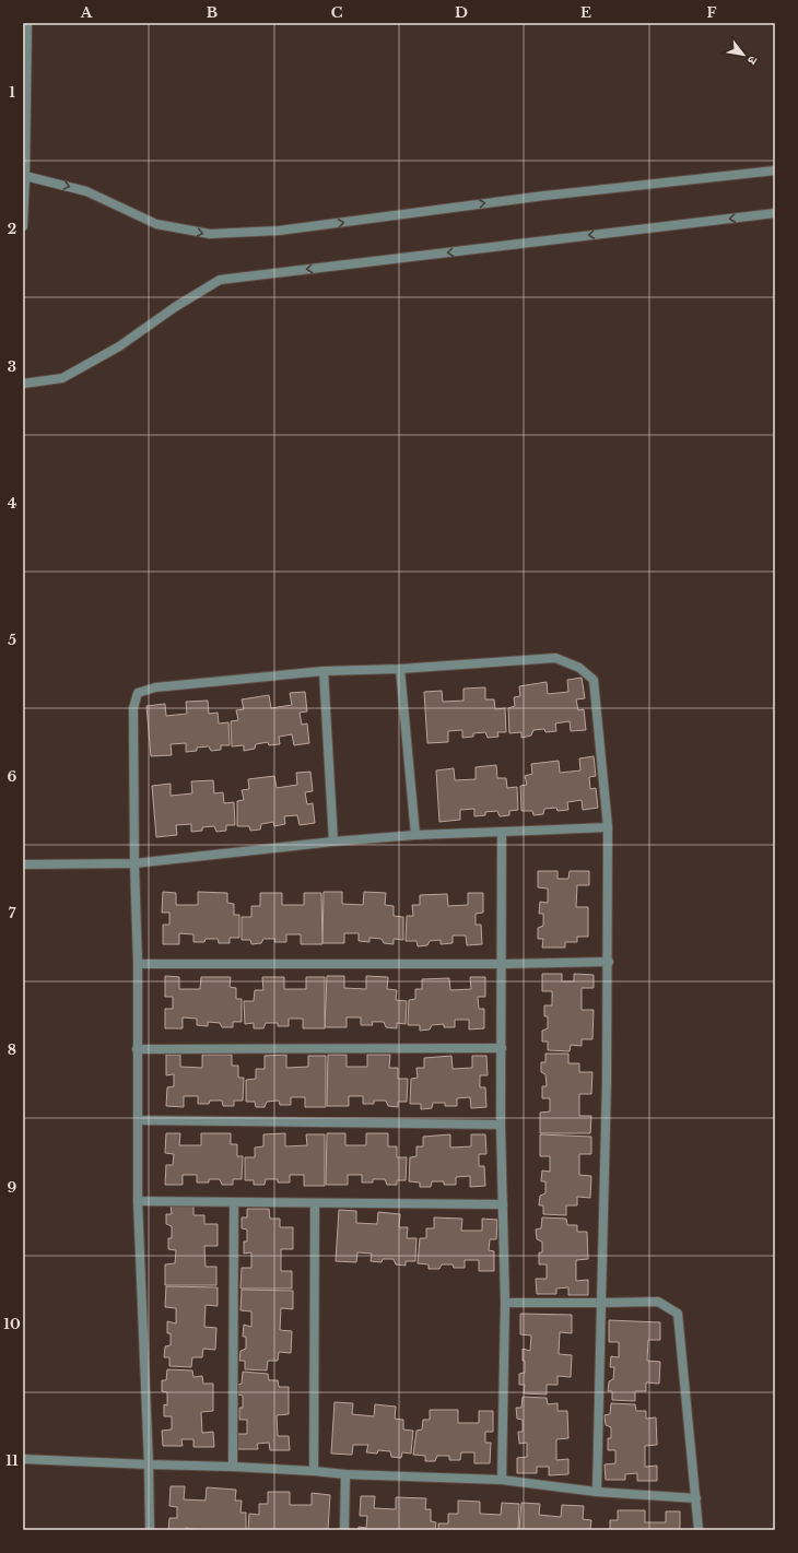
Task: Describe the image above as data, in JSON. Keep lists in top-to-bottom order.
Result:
{
  "north": "bottom right",
  "grid": {
    "columns": [
      "A",
      "B",
      "C",
      "D",
      "E",
      "F"
    ],
    "rows": [
      "1",
      "2",
      "3",
      "4",
      "5",
      "6",
      "7",
      "8",
      "9",
      "10",
      "11"
    ]
  }
}
